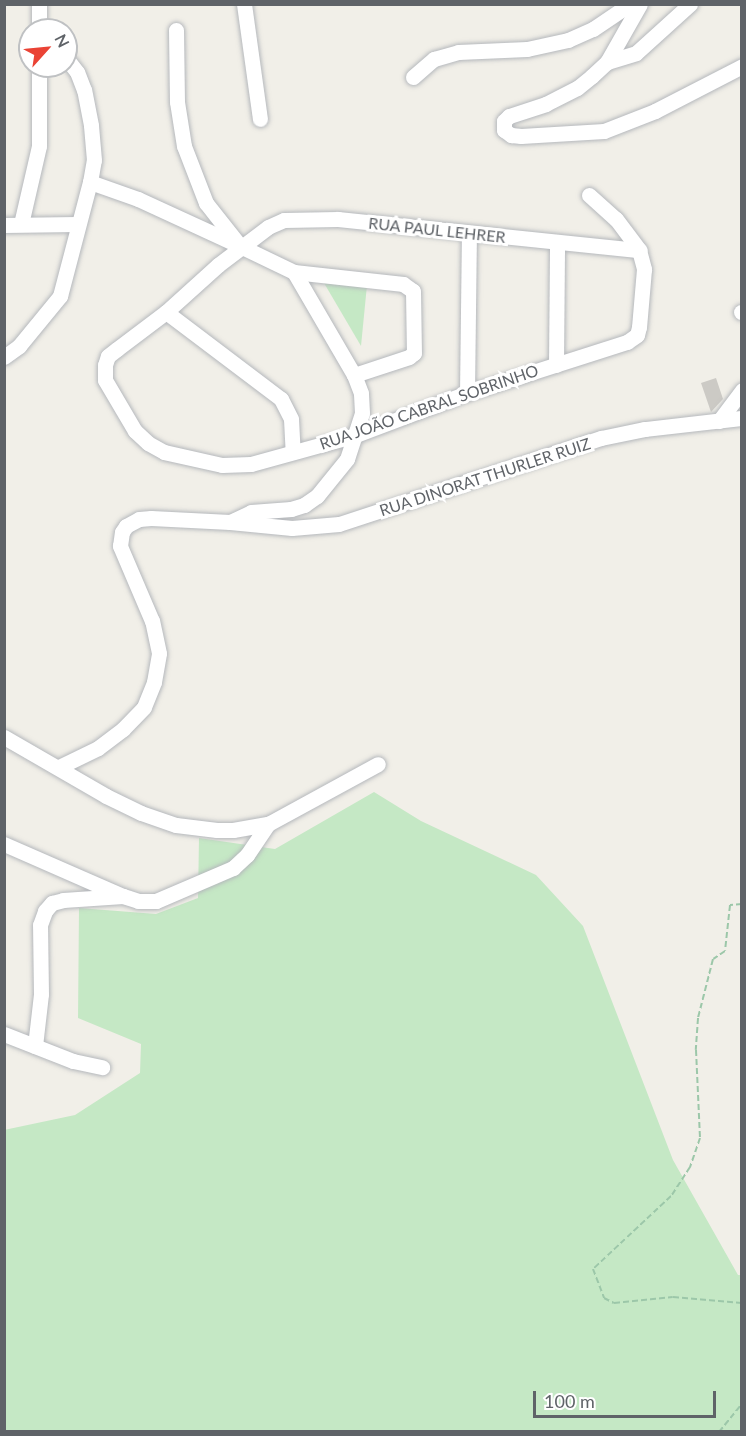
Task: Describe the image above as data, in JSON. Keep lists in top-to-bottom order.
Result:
{
  "streets": {
    "street": ["RUA PAUL LEHRER", "RUA JOÃO CABRAL SOBRINHO", "RUA DINORAT THURLER RUIZ"]
  },
  "crossings": [
    ["RUA PAUL LEHRER", "RUA JOÃO CABRAL SOBRINHO"],
    ["RUA JOÃO CABRAL SOBRINHO", "RUA DINORAT THURLER RUIZ"]
  ],
  "scale_bar": "100 m",
  "north": "top right"
}
